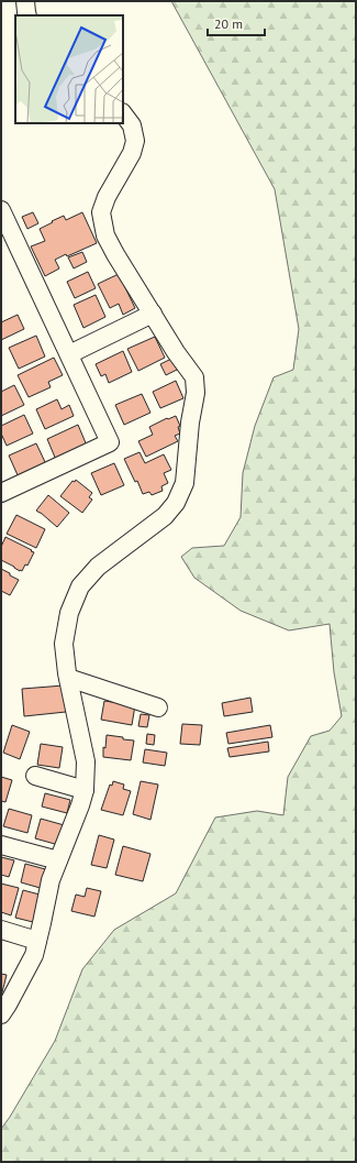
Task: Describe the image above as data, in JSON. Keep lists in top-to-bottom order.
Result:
{
  "scale_bar": "20 m"
}
